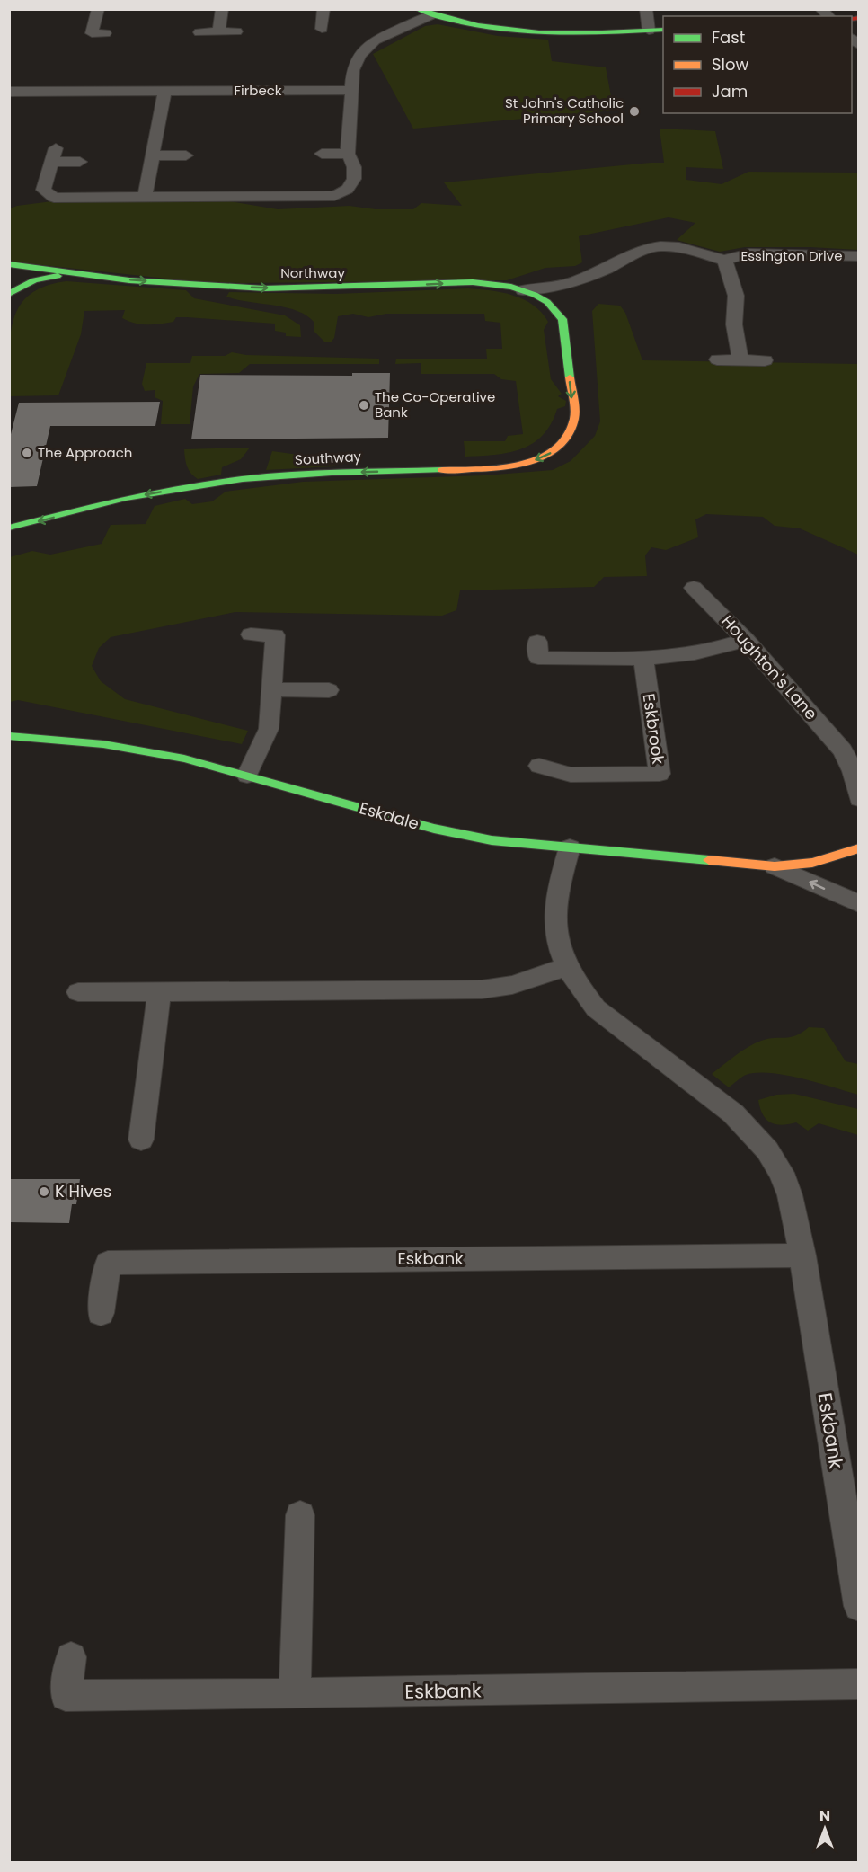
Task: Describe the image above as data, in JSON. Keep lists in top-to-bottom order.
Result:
{
  "streets": {
    "street": [
      "Firbeck",
      "Essington Drive",
      "Northway",
      "Southway",
      "Houghton's Lane",
      "Eskbrook",
      "Eskdale",
      "Eskbank"
    ]
  },
  "crossings": [
    ["Essington Drive", "Northway"],
    ["Northway", "Southway"],
    ["Eskdale", "Eskbank"]
  ],
  "one_way": ["Northway", "Southway"],
  "places": [
    "St John's Catholic Primary School",
    "The Co-Operative Bank",
    "The Approach",
    "K Hives"
  ],
  "legend": ["Fast", "Slow", "Jam"],
  "north": "top"
}
